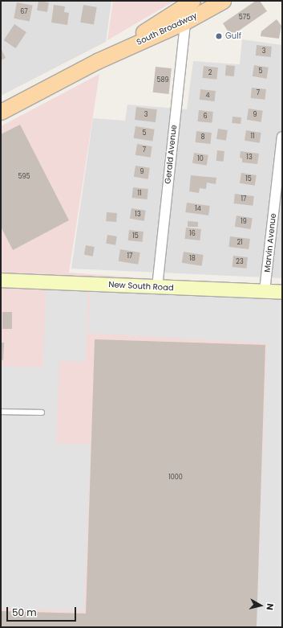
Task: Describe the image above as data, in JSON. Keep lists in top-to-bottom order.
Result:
{
  "streets": {
    "main road": ["South Broadway"],
    "street": ["Gerald Avenue", "Marvin Avenue", "New South Road"]
  },
  "crossings": [
    ["South Broadway", "Gerald Avenue"],
    ["Gerald Avenue", "New South Road"],
    ["Marvin Avenue", "New South Road"]
  ],
  "places": ["Gulf"],
  "house_numbers": [
    "67",
    "575",
    "3",
    "5",
    "2",
    "589",
    "7",
    "4",
    "3",
    "9",
    "6",
    "5",
    "11",
    "8",
    "7",
    "13",
    "10",
    "9",
    "595",
    "15",
    "11",
    "17",
    "14",
    "13",
    "19",
    "16",
    "15",
    "21",
    "17",
    "18",
    "23",
    "1000"
  ],
  "scale_bar": "50 m",
  "north": "right"
}
